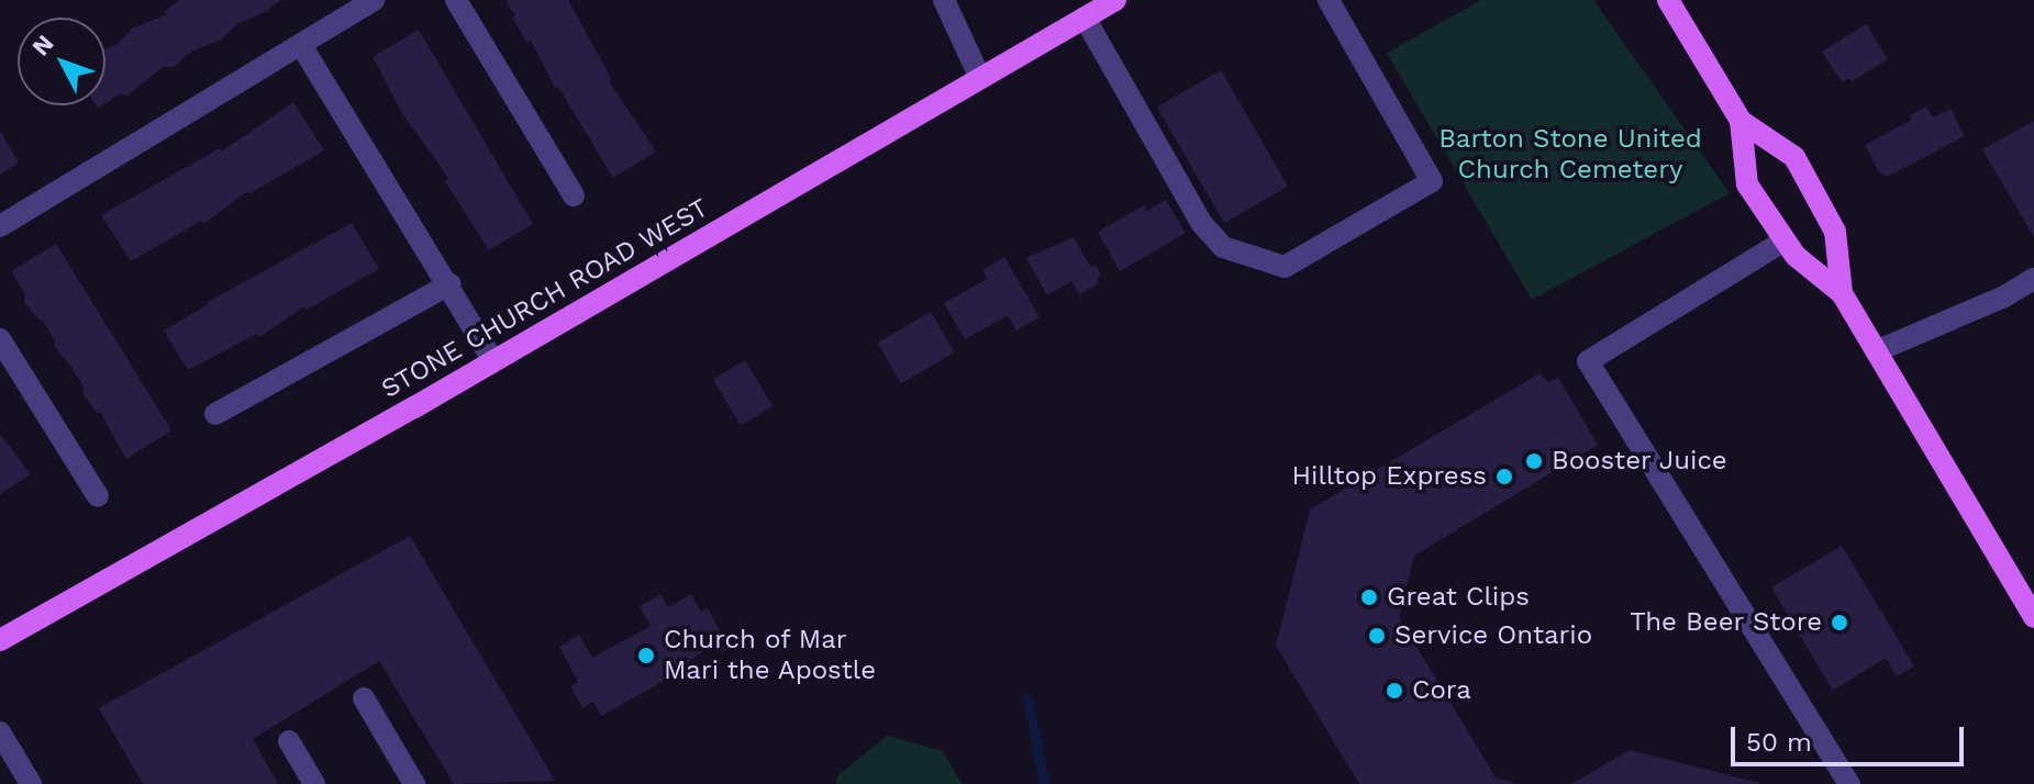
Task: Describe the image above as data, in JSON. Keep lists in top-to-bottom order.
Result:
{
  "streets": {
    "main road": ["STONE CHURCH ROAD WEST"]
  },
  "parks": ["Barton Stone United Church Cemetery"],
  "places": [
    "Booster Juice",
    "Hilltop Express",
    "Great Clips",
    "The Beer Store",
    "Service Ontario",
    "Church of Mar Mari the Apostle",
    "Cora"
  ],
  "scale_bar": "50 m",
  "north": "top left"
}
